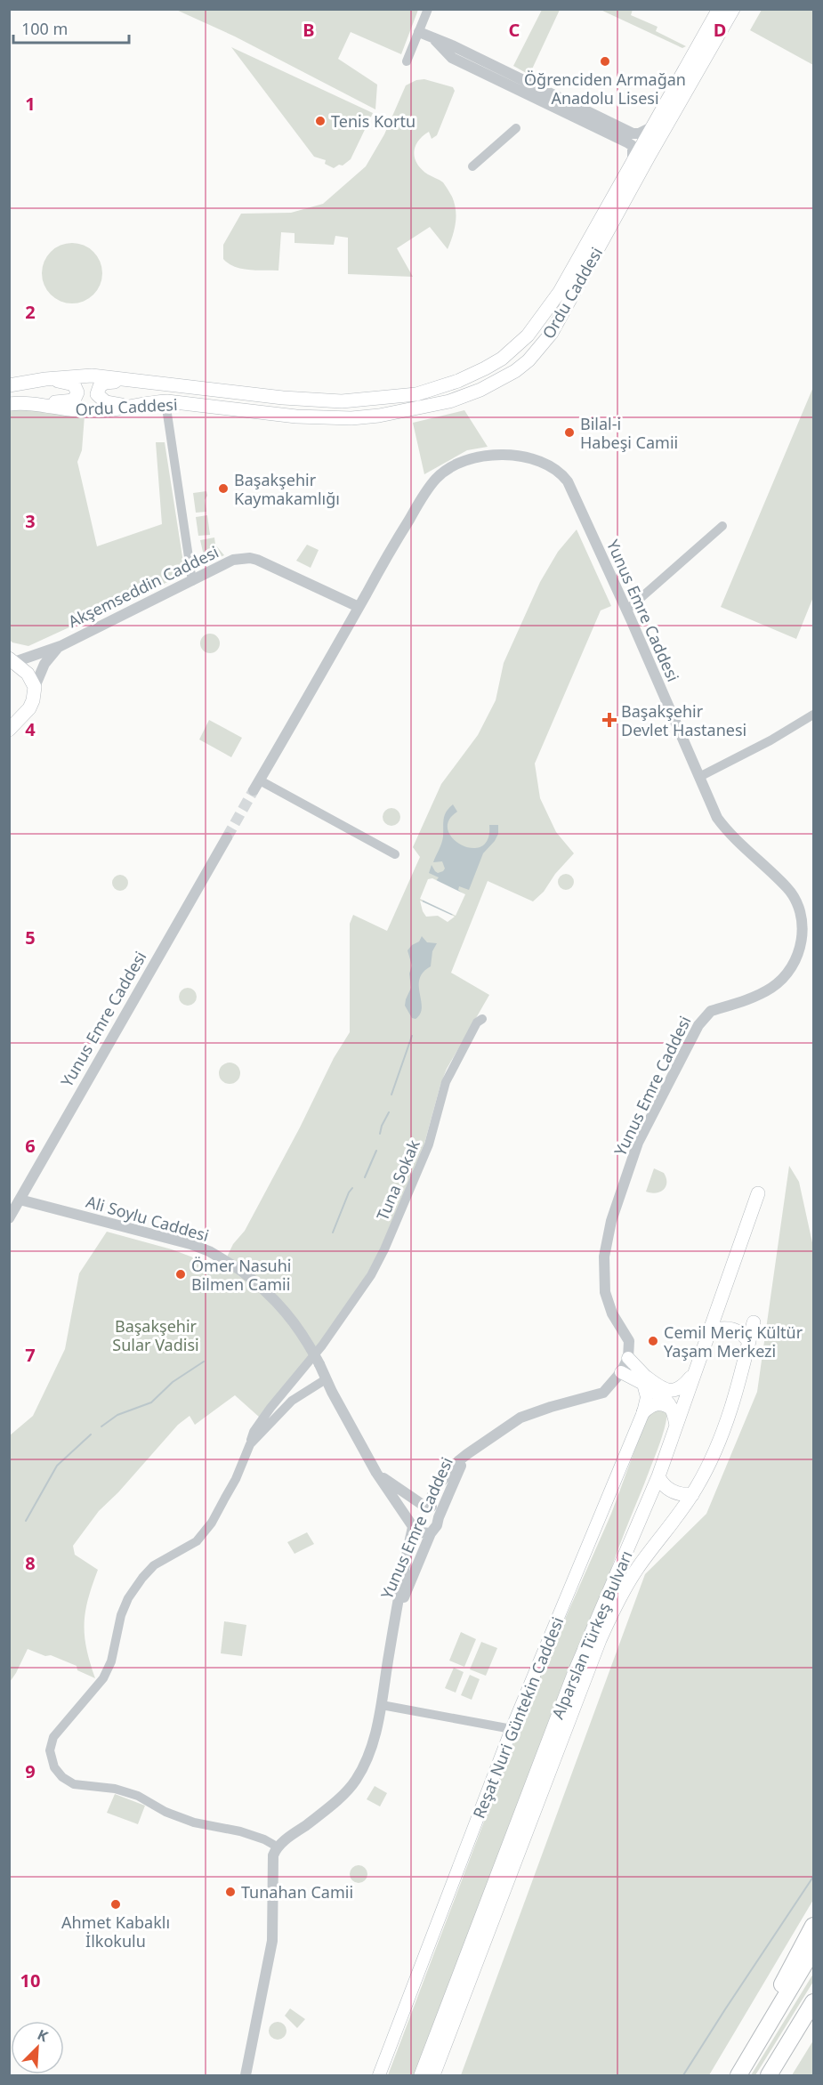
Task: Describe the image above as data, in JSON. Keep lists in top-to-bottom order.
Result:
{
  "streets": {
    "main road": ["Ordu Caddesi", "Alparslan Türkeş Bulvarı", "Reşat Nuri Güntekin Caddesi"],
    "street": [
      "Akşemseddin Caddesi",
      "Yunus Emre Caddesi",
      "Tuna Sokak",
      "Ali Soylu Caddesi"
    ]
  },
  "crossings": [
    ["Akşemseddin Caddesi", "Yunus Emre Caddesi"],
    ["Yunus Emre Caddesi", "Tuna Sokak"],
    ["Yunus Emre Caddesi", "Ali Soylu Caddesi"]
  ],
  "parks": ["Başakşehir Sular Vadisi"],
  "places": {
    "other": [
      "Öğrenciden Armağan Anadolu Lisesi",
      "Tenis Kortu",
      "Bilal-i Habeşi Camii",
      "Başakşehir Kaymakamlığı",
      "Ömer Nasuhi Bilmen Camii",
      "Cemil Meriç Kültür Yaşam Merkezi",
      "Tunahan Camii",
      "Ahmet Kabaklı İlkokulu"
    ],
    "health": ["Başakşehir Devlet Hastanesi"]
  },
  "scale_bar": "100 m",
  "north": "top right",
  "grid": {
    "columns": ["B", "C", "D"],
    "rows": [
      "1",
      "2",
      "3",
      "4",
      "5",
      "6",
      "7",
      "8",
      "9",
      "10"
    ]
  }
}
